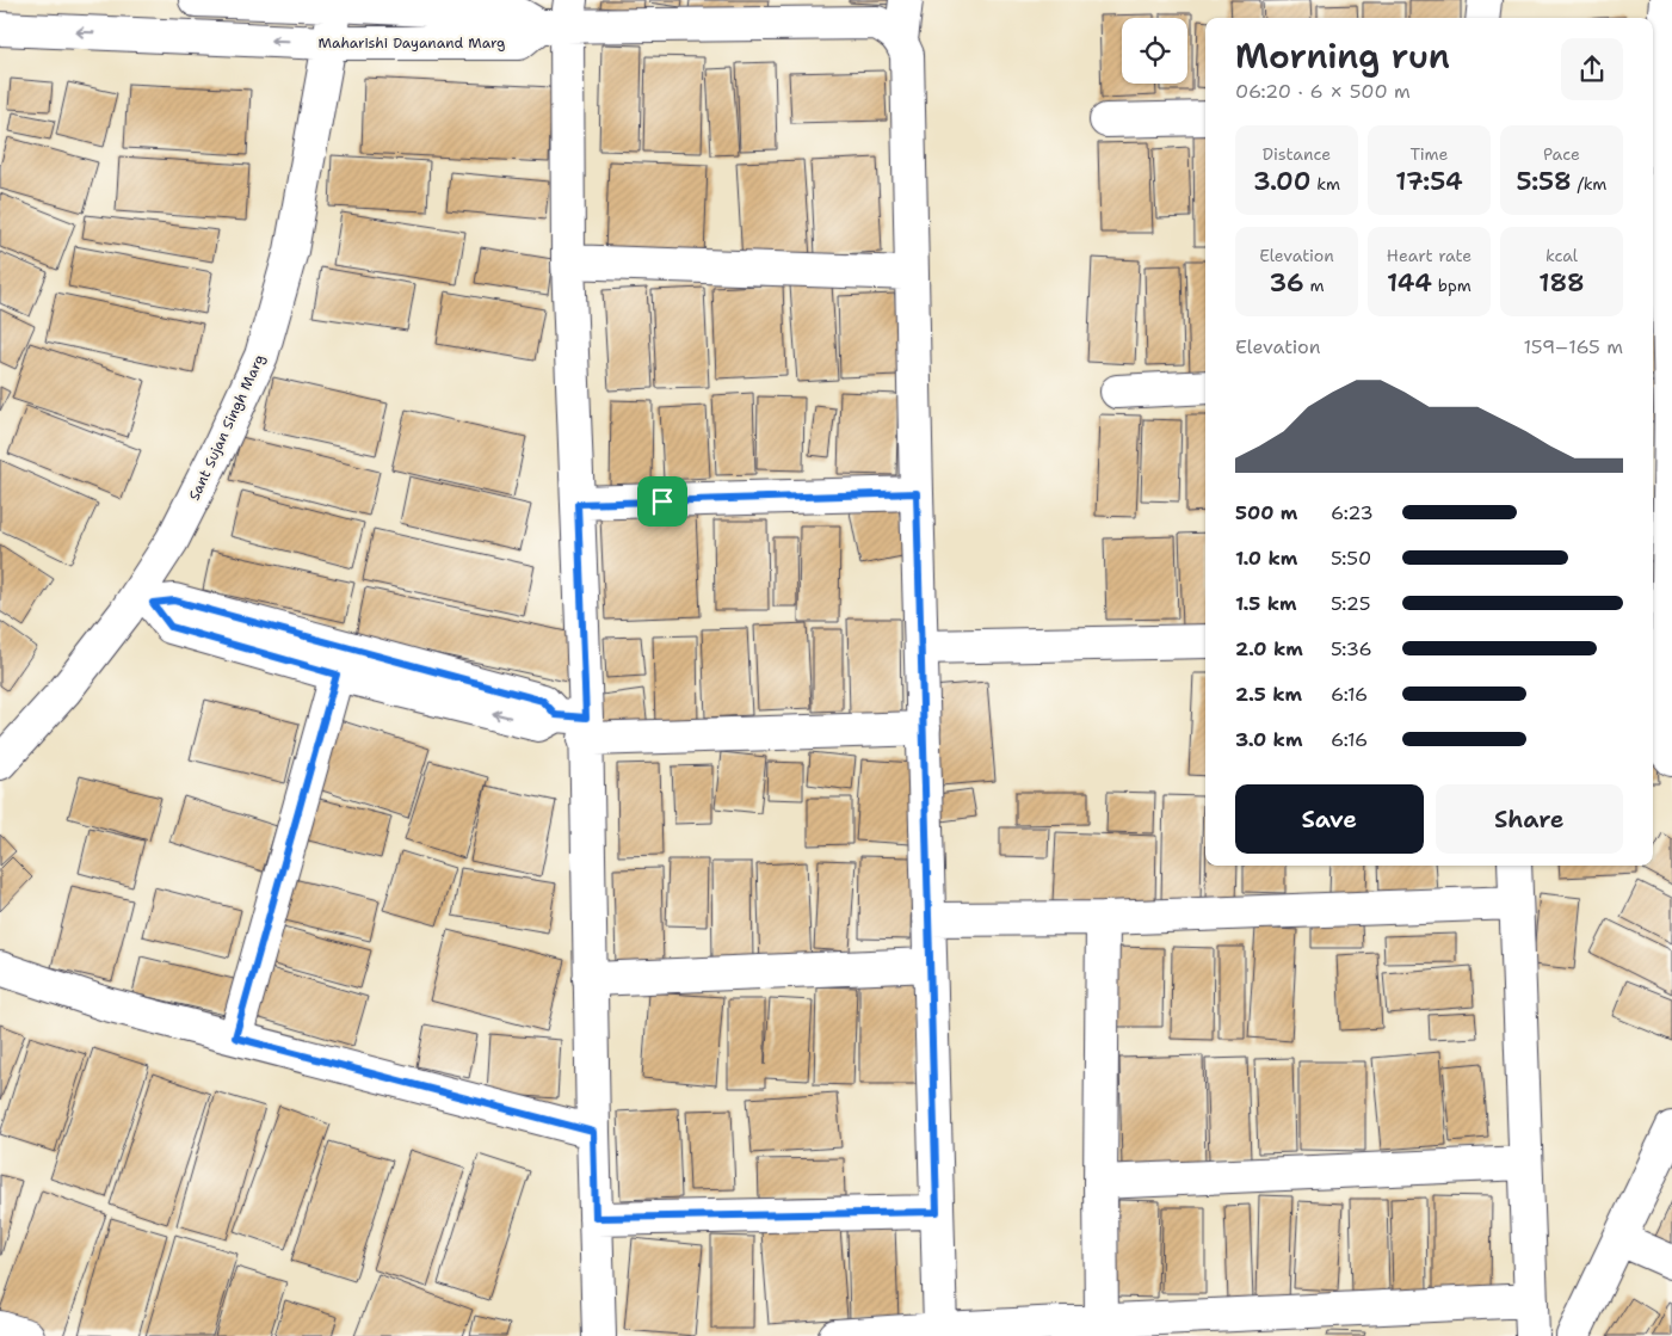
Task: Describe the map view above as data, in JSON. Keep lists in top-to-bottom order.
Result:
{
  "streets": {
    "street": ["Maharishi Dayanand Marg", "Sant Sujan Singh Marg"]
  },
  "crossings": [
    ["Maharishi Dayanand Marg", "Sant Sujan Singh Marg"]
  ],
  "page": {
    "heading": ["Morning run", "06:20 · 6 × 500 m"],
    "stats": [
      ["Distance", "3.00 km"],
      ["Time", "17:54"],
      ["Pace", "5:58 /km"],
      ["Elevation", "36 m"],
      ["Heart rate", "144 bpm"],
      ["kcal", "188"]
    ],
    "chart": ["Elevation", "159–165 m"],
    "list": [
      {
        "name": "500 m",
        "note": "6:23"
      },
      {
        "name": "1.0 km",
        "note": "5:50"
      },
      {
        "name": "1.5 km",
        "note": "5:25"
      },
      {
        "name": "2.0 km",
        "note": "5:36"
      },
      {
        "name": "2.5 km",
        "note": "6:16"
      },
      {
        "name": "3.0 km",
        "note": "6:16"
      }
    ],
    "buttons": ["Save", "Share"]
  }
}
